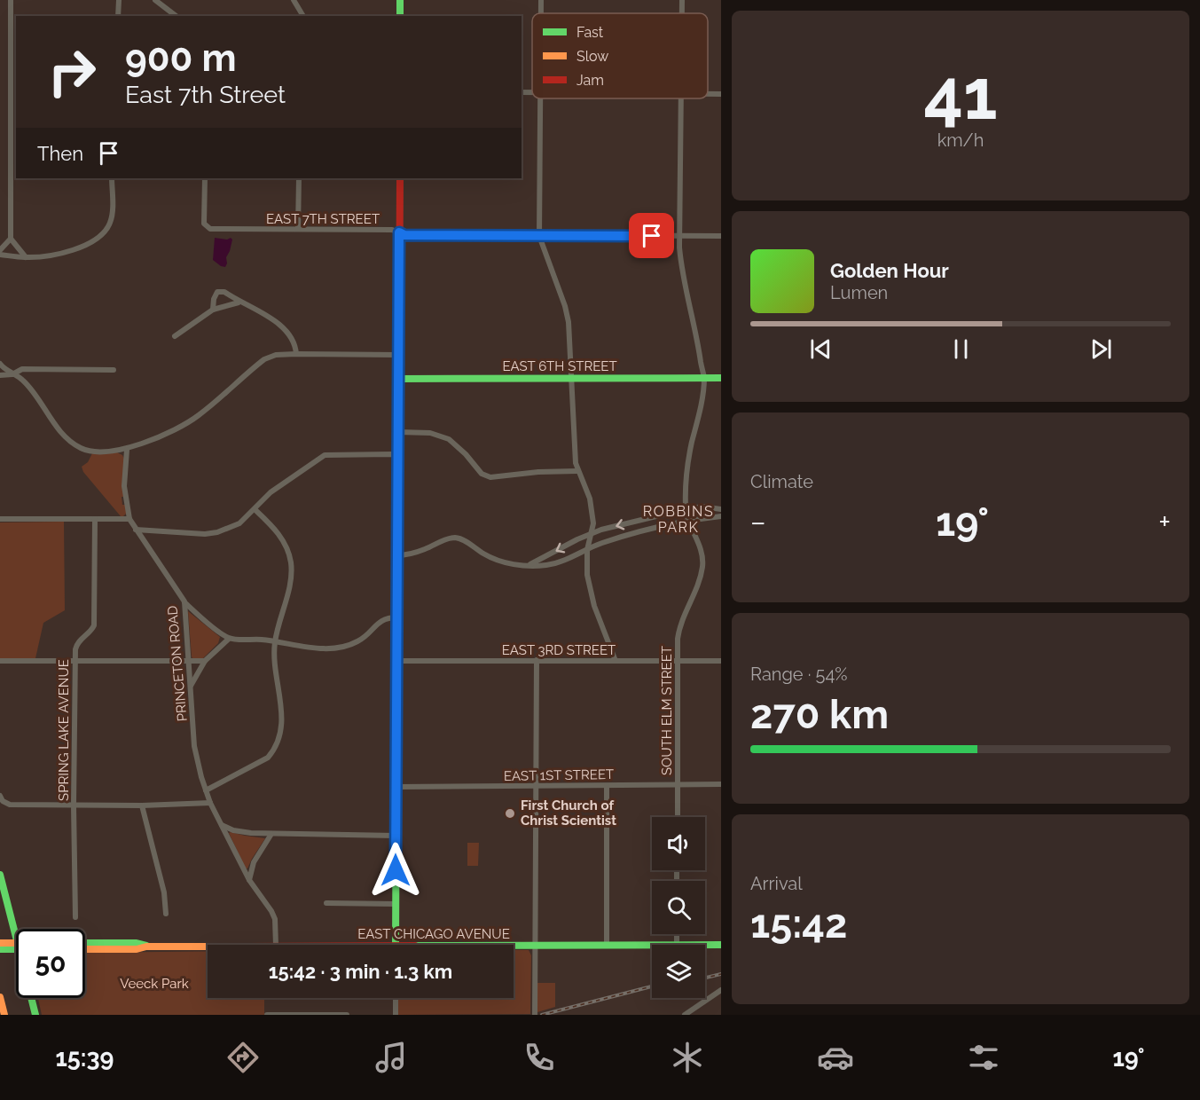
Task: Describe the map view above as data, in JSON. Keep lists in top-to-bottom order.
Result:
{
  "streets": {
    "main road": ["EAST 6TH STREET", "EAST CHICAGO AVENUE"],
    "street": [
      "EAST 7TH STREET",
      "EAST 3RD STREET",
      "PRINCETON ROAD",
      "SOUTH ELM STREET",
      "SPRING LAKE AVENUE",
      "EAST 1ST STREET"
    ]
  },
  "crossings": [
    ["EAST 7TH STREET", "SOUTH ELM STREET"],
    ["EAST 6TH STREET", "SOUTH ELM STREET"],
    ["EAST 3RD STREET", "SOUTH ELM STREET"],
    ["SOUTH ELM STREET", "EAST 1ST STREET"]
  ],
  "districts": ["ROBBINS PARK"],
  "parks": ["Veeck Park"],
  "places": ["First Church of Christ Scientist"],
  "legend": ["Fast", "Slow", "Jam"],
  "page": {
    "tile": [
      ["41", "km/h"],
      "Climate",
      ["Range · 54%", "270 km"],
      ["Arrival", "15:42"]
    ],
    "turn": ["900 m", "East 7th Street"],
    "then": "Then",
    "song": ["Golden Hour", "Lumen"],
    "heat": ["−", "19°", "+"],
    "limit": "50",
    "trip": "15:42 · 3 min · 1.3 km",
    "tabs": ["15:39", "19°"]
  }
}
